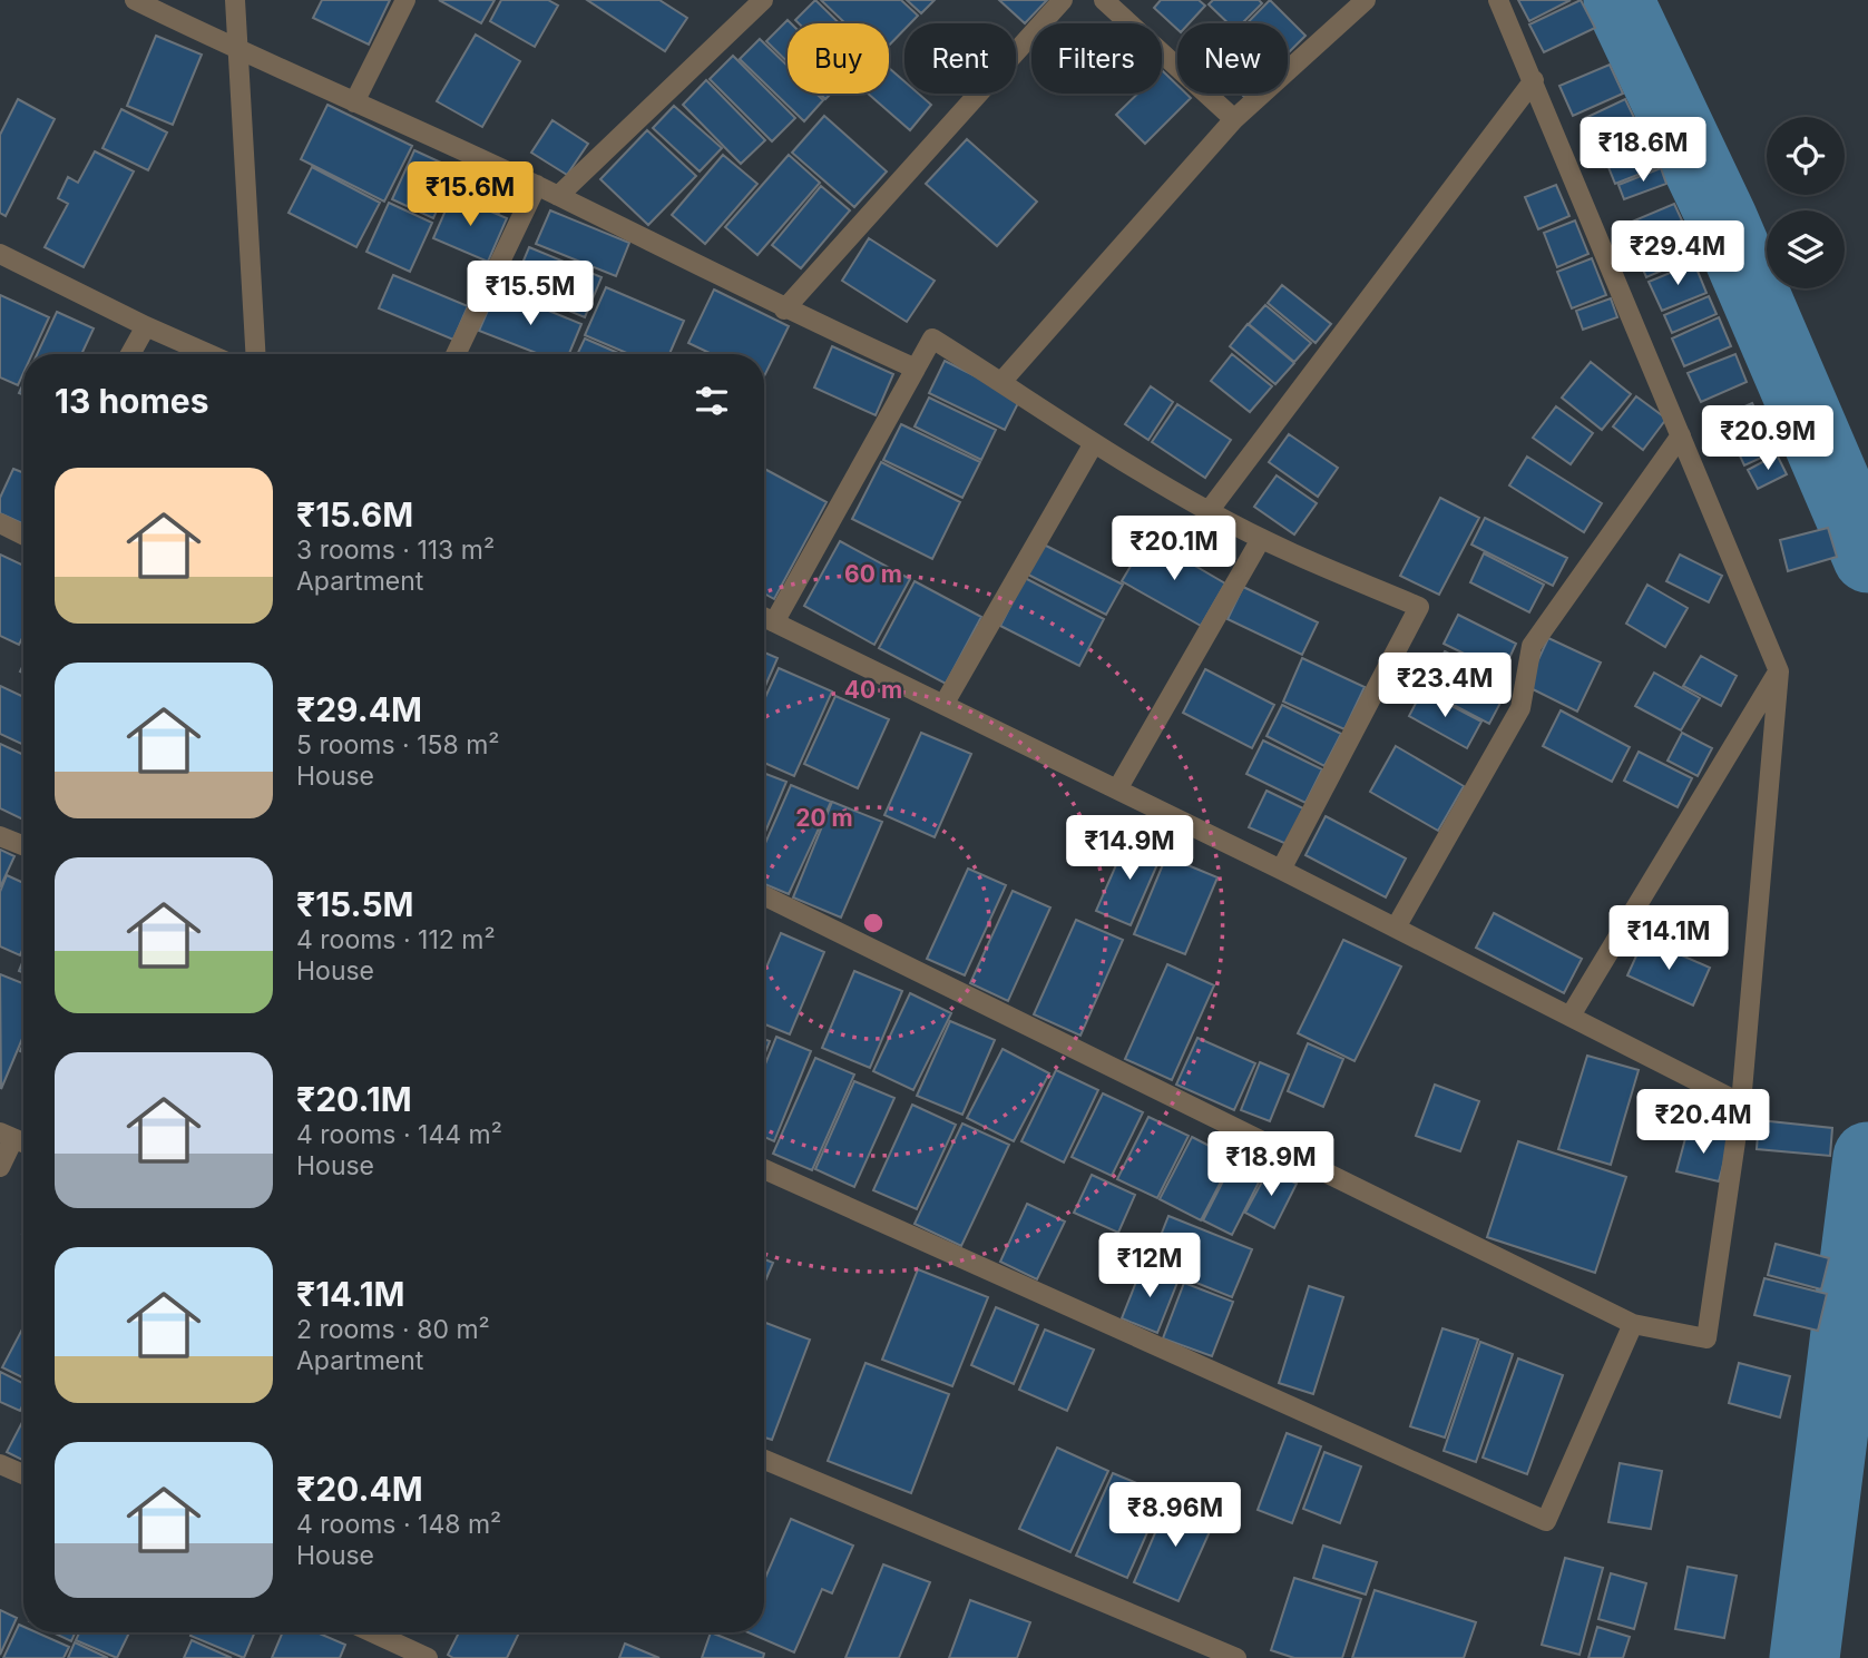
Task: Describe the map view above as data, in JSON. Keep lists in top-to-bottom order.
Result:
{
  "page": {
    "chip": [
      "Buy",
      "Rent",
      "Filters",
      "New"
    ],
    "price": [
      "₹18.6M",
      "₹15.6M",
      "₹29.4M",
      "₹15.5M",
      "₹20.9M",
      "₹20.1M",
      "₹23.4M",
      "₹14.9M",
      "₹14.1M",
      "₹20.4M",
      "₹18.9M",
      "₹12M",
      "₹8.96M"
    ],
    "heading": "13 homes",
    "list": [
      {
        "name": "₹15.6M",
        "note": "3 rooms · 113 m² · Apartment"
      },
      {
        "name": "₹29.4M",
        "note": "5 rooms · 158 m² · House"
      },
      {
        "name": "₹15.5M",
        "note": "4 rooms · 112 m² · House"
      },
      {
        "name": "₹20.1M",
        "note": "4 rooms · 144 m² · House"
      },
      {
        "name": "₹14.1M",
        "note": "2 rooms · 80 m² · Apartment"
      },
      {
        "name": "₹20.4M",
        "note": "4 rooms · 148 m² · House"
      }
    ]
  },
  "rings": ["60 m", "40 m", "20 m"]
}
